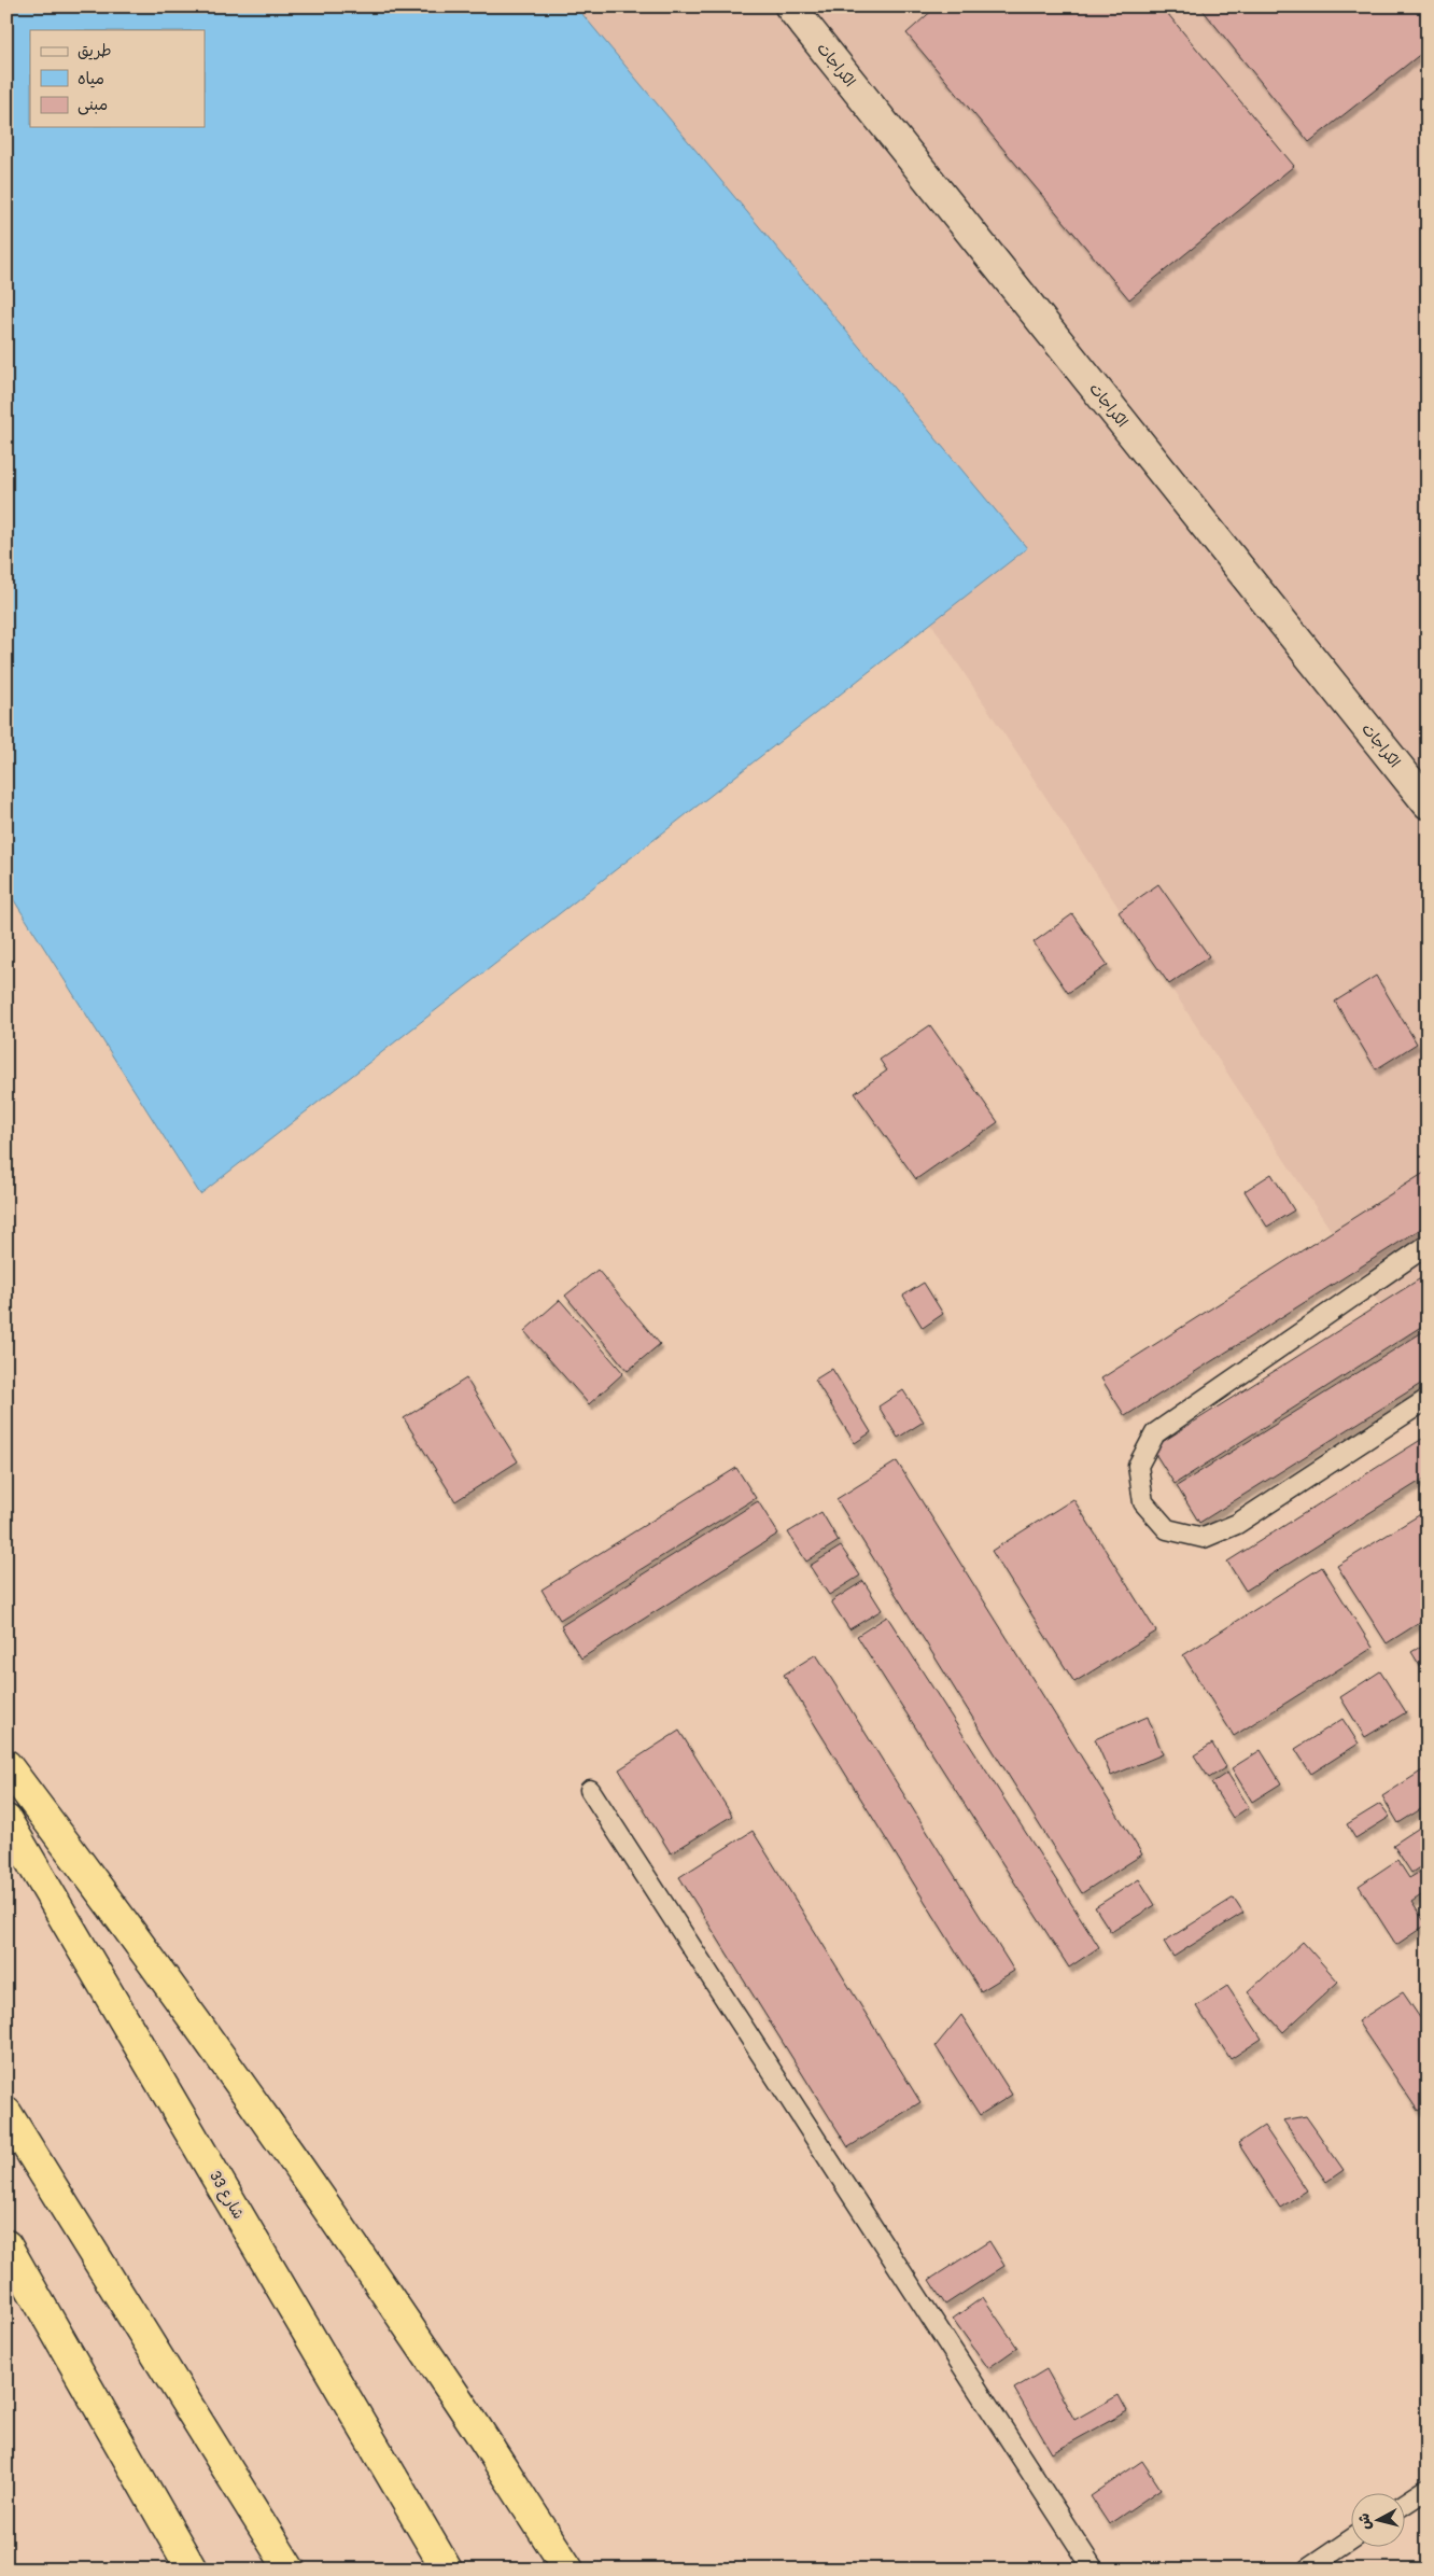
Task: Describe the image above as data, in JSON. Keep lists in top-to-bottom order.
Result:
{
  "streets": {
    "highway": ["شارع 33"],
    "street": ["الكراجات"]
  },
  "legend": ["طريق", "مياه", "مبنى"],
  "north": "left"
}
